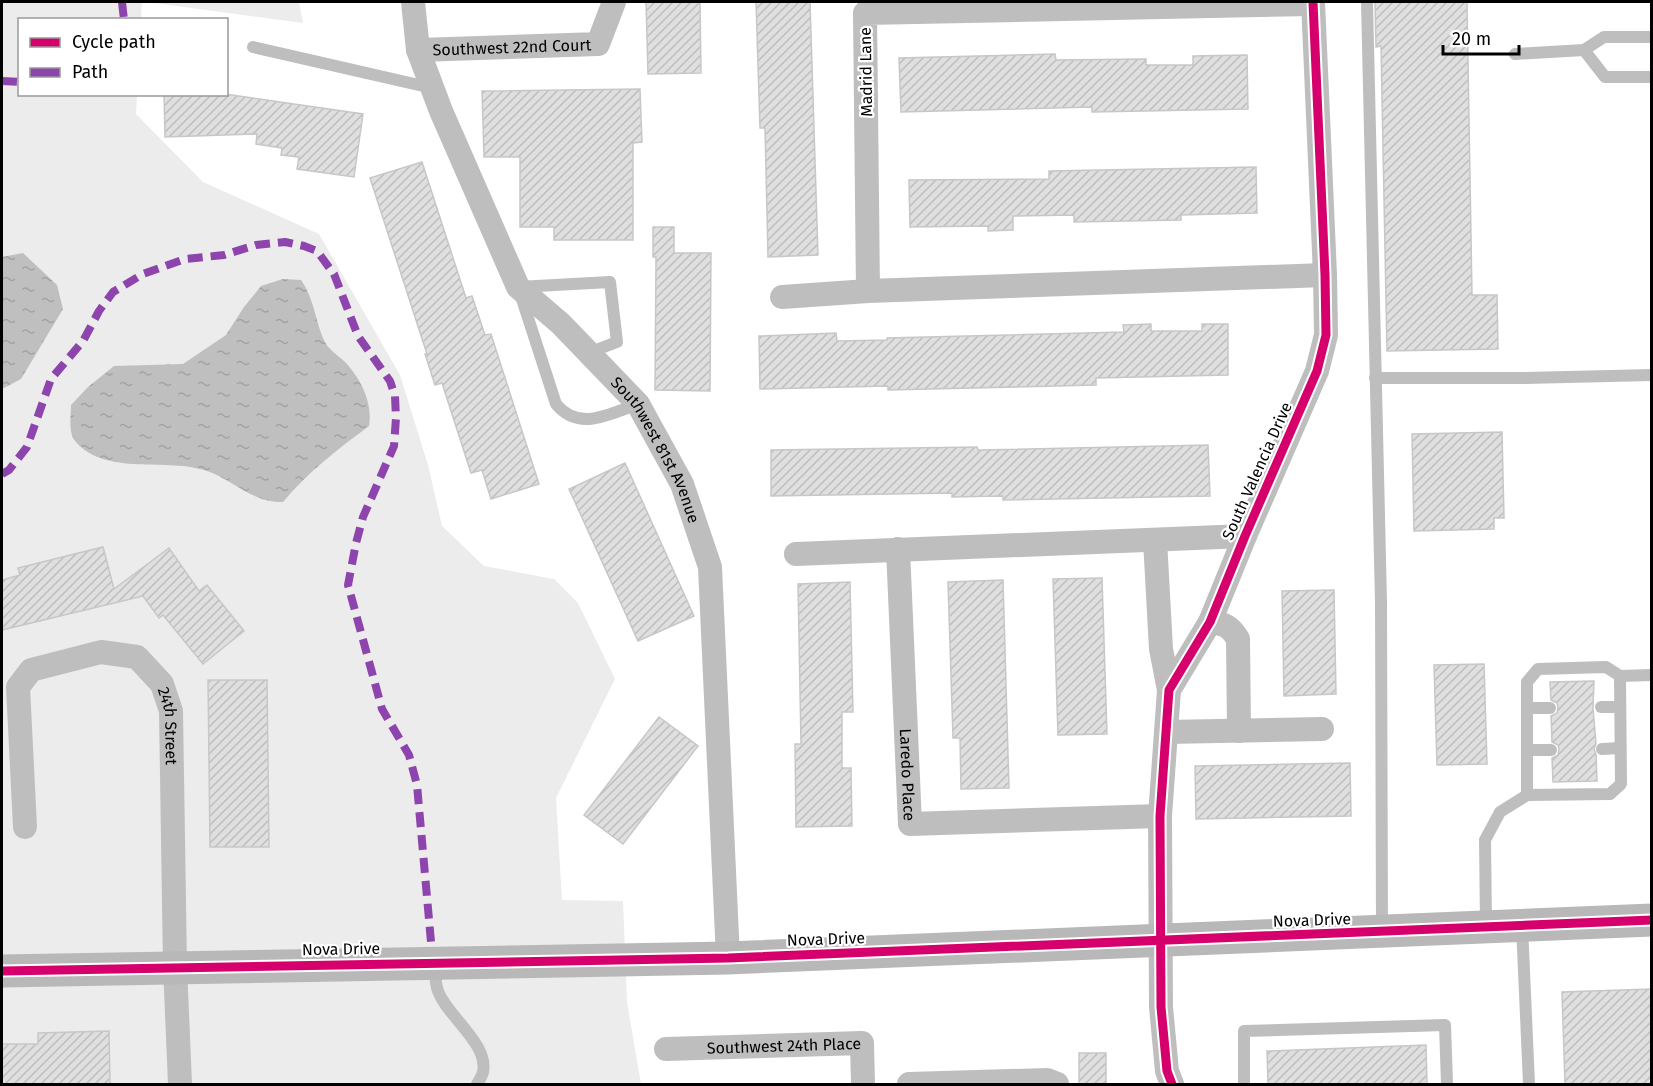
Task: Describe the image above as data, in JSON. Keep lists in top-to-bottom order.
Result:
{
  "streets": {
    "street": [
      "Southwest 22nd Court",
      "Madrid Lane",
      "Southwest 81st Avenue",
      "South Valencia Drive",
      "24th Street",
      "Laredo Place",
      "Nova Drive",
      "Southwest 24th Place"
    ]
  },
  "crossings": [
    ["Southwest 22nd Court", "Southwest 81st Avenue"],
    ["Madrid Lane", "South Valencia Drive"],
    ["Southwest 81st Avenue", "Nova Drive"],
    ["South Valencia Drive", "Laredo Place"],
    ["South Valencia Drive", "Nova Drive"],
    ["24th Street", "Nova Drive"]
  ],
  "legend": ["Cycle path", "Path"],
  "scale_bar": "20 m"
}
